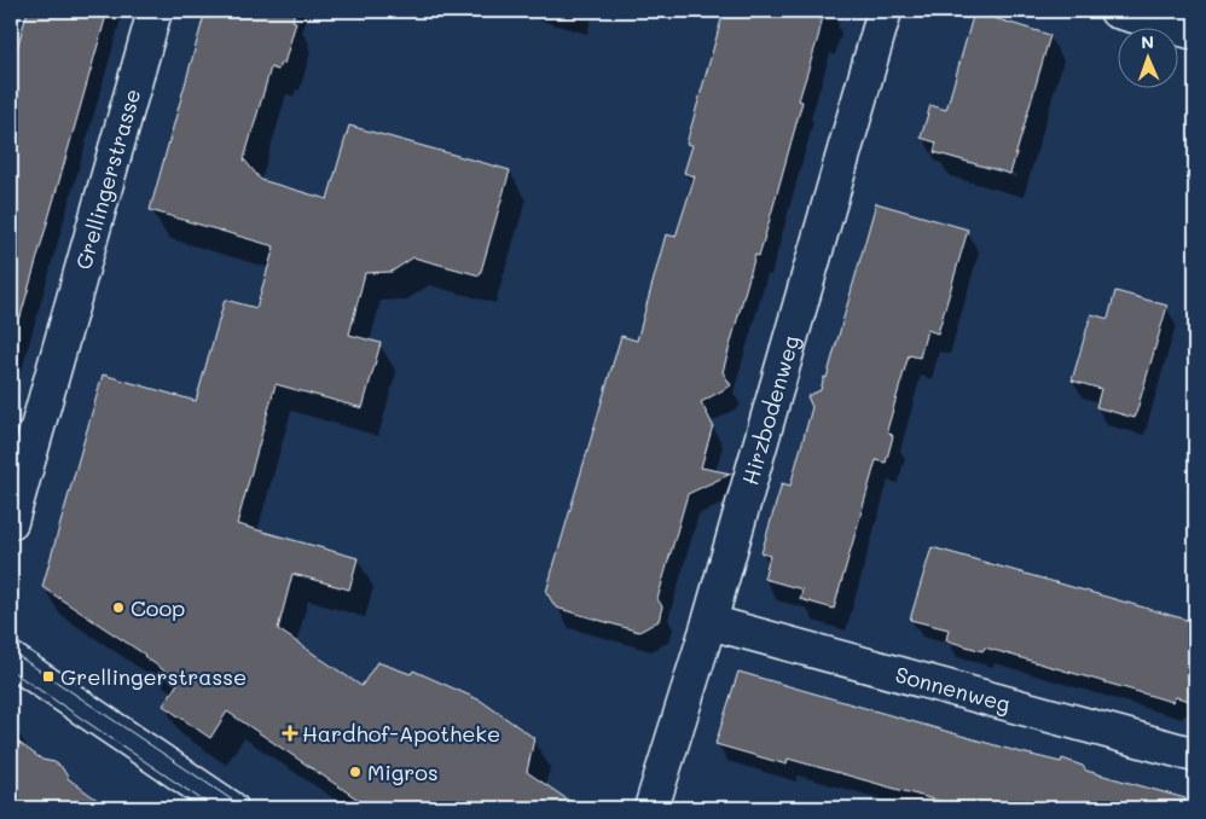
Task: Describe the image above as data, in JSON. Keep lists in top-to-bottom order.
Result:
{
  "streets": {
    "street": ["Grellingerstrasse", "Hirzbodenweg", "Sonnenweg"]
  },
  "crossings": [
    ["Hirzbodenweg", "Sonnenweg"]
  ],
  "places": {
    "other": ["Coop", "Migros"],
    "transit": ["Grellingerstrasse"],
    "health": ["Hardhof-Apotheke"]
  },
  "north": "top"
}
